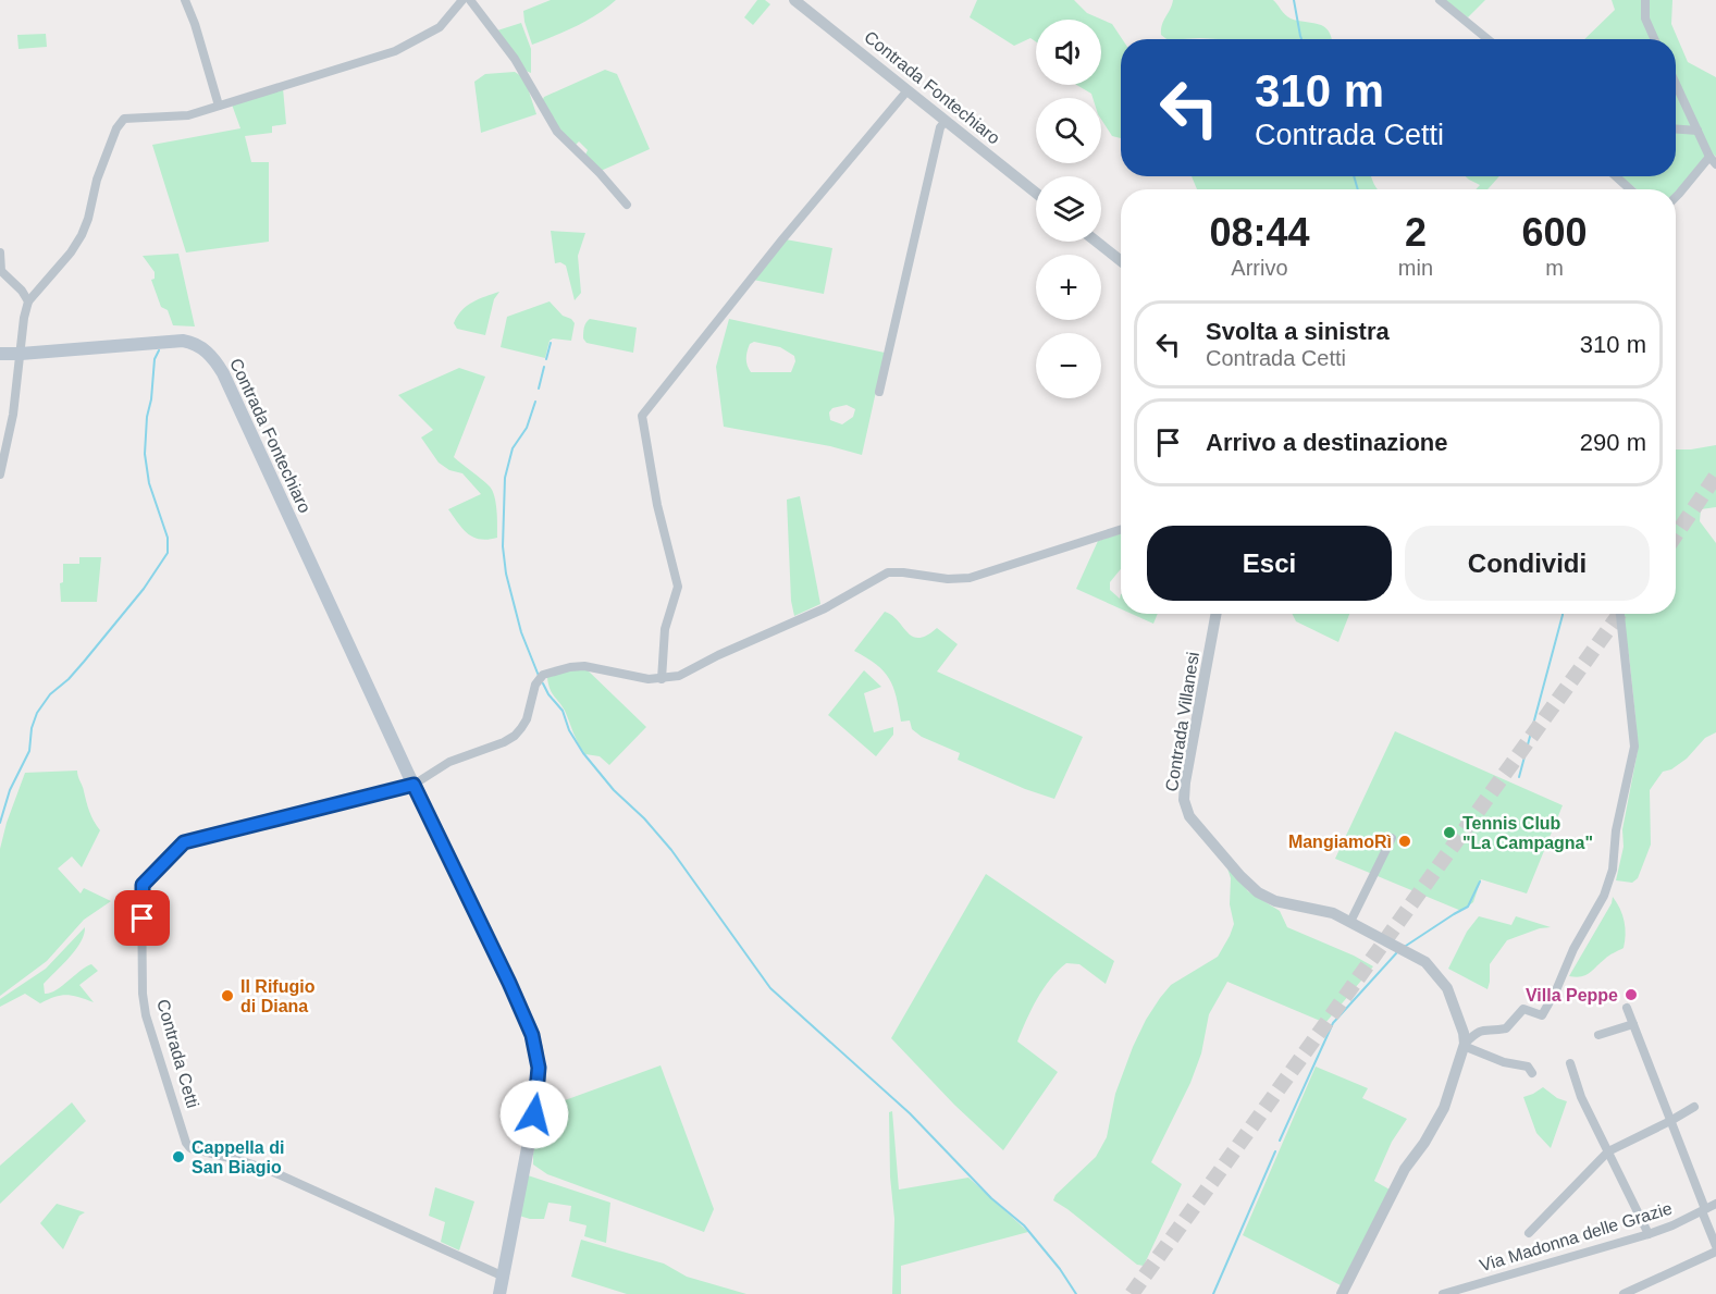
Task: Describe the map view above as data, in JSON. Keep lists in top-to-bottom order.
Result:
{
  "streets": {
    "main road": ["Contrada Fontechiaro"],
    "street": ["Contrada Villanesi", "Contrada Cetti", "Via Madonna delle Grazie"]
  },
  "crossings": [
    ["Contrada Fontechiaro", "Contrada Cetti"]
  ],
  "places": [
    "Tennis Club \"La Campagna\"",
    "MangiamoRì",
    "Villa Peppe",
    "Il Rifugio di Diana",
    "Cappella di San Biagio"
  ],
  "page": {
    "map_buttons": ["+", "−"],
    "turn": ["310 m", "Contrada Cetti"],
    "eta": [
      "08:44",
      "Arrivo",
      "2",
      "min",
      "600",
      "m"
    ],
    "list": [
      {
        "name": "Svolta a sinistra",
        "note": "Contrada Cetti",
        "value": "310 m"
      },
      {
        "name": "Arrivo a destinazione",
        "value": "290 m"
      }
    ],
    "buttons": ["Esci", "Condividi"]
  }
}
